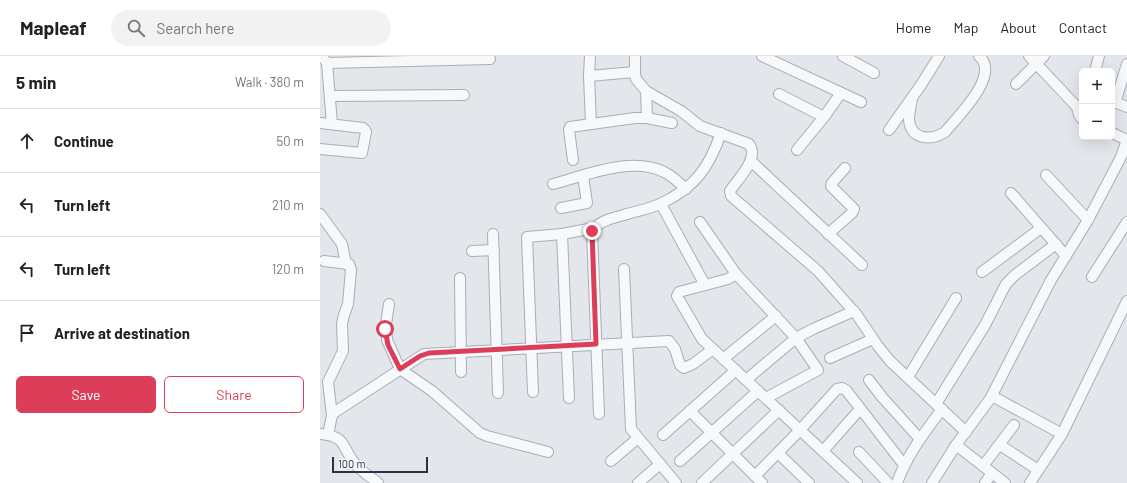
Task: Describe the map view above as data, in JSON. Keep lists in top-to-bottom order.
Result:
{
  "scale_bar": "100 m",
  "page": {
    "header": "Mapleaf",
    "search": "Search here",
    "nav": [
      "Home",
      "Map",
      "About",
      "Contact"
    ],
    "heading": ["5 min", "Walk · 380 m"],
    "map_buttons": ["+", "−"],
    "list": [
      ["Continue", "50 m"],
      ["Turn left", "210 m"],
      ["Turn left", "120 m"],
      "Arrive at destination"
    ],
    "buttons": ["Save", "Share"],
    "scale": "100 m"
  }
}
